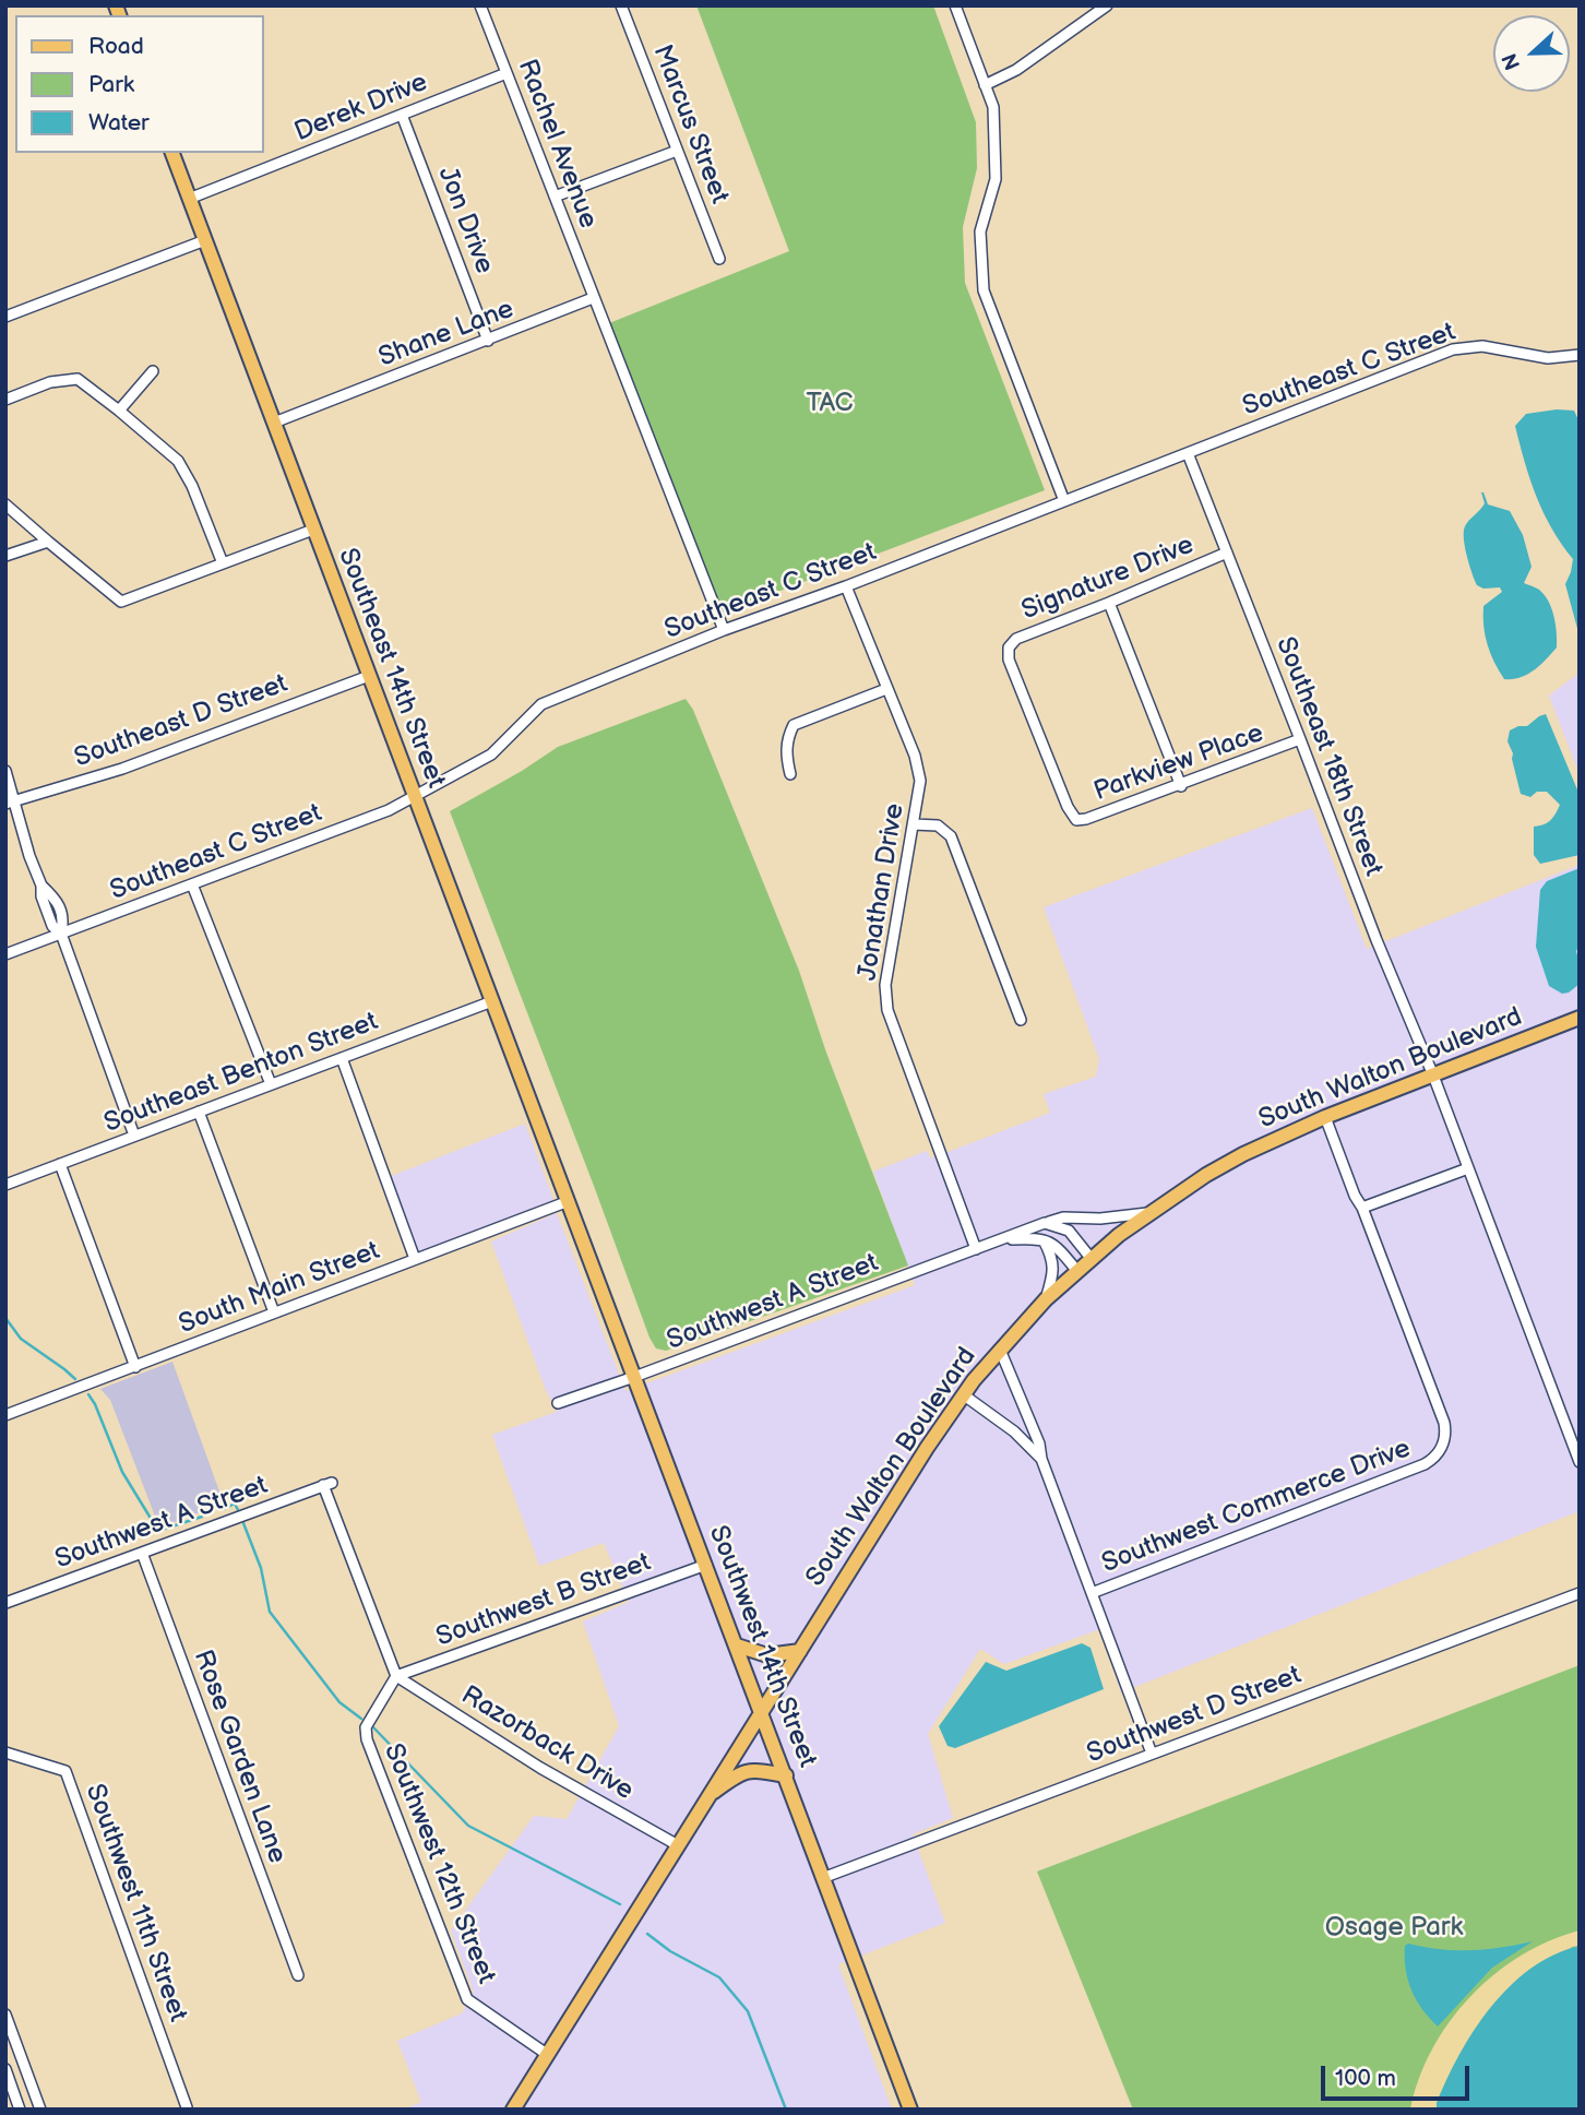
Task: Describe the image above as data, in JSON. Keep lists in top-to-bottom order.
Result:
{
  "streets": {
    "main road": ["Southeast 14th Street", "South Walton Boulevard", "Southwest 14th Street"],
    "street": [
      "Derek Drive",
      "Marcus Street",
      "Rachel Avenue",
      "Jon Drive",
      "Shane Lane",
      "Southeast C Street",
      "Signature Drive",
      "Southeast D Street",
      "Southeast 18th Street",
      "Parkview Place",
      "Jonathan Drive",
      "Southeast Benton Street",
      "South Main Street",
      "Southwest A Street",
      "Southwest Commerce Drive",
      "Southwest B Street",
      "Southwest D Street",
      "Razorback Drive",
      "Rose Garden Lane",
      "Southwest 12th Street",
      "Southwest 11th Street"
    ]
  },
  "crossings": [
    ["Derek Drive", "Rachel Avenue"],
    ["Derek Drive", "Jon Drive"],
    ["Derek Drive", "Southeast 14th Street"],
    ["Rachel Avenue", "Shane Lane"],
    ["Rachel Avenue", "Southeast C Street"],
    ["Jon Drive", "Shane Lane"],
    ["Shane Lane", "Southeast 14th Street"],
    ["Southeast C Street", "Southeast 14th Street"],
    ["Southeast C Street", "Southeast 18th Street"],
    ["Southeast C Street", "Jonathan Drive"],
    ["Signature Drive", "Southeast 18th Street"],
    ["Signature Drive", "Parkview Place"],
    ["Southeast 14th Street", "Southeast D Street"],
    ["Southeast 14th Street", "Southeast Benton Street"],
    ["Southeast 14th Street", "South Main Street"],
    ["Southeast 14th Street", "Southwest 14th Street"],
    ["Southeast 18th Street", "Parkview Place"],
    ["Southeast 18th Street", "South Walton Boulevard"],
    ["Jonathan Drive", "Southwest A Street"],
    ["South Walton Boulevard", "Southwest A Street"],
    ["South Walton Boulevard", "Southwest Commerce Drive"],
    ["South Walton Boulevard", "Southwest 14th Street"],
    ["South Walton Boulevard", "Razorback Drive"],
    ["South Walton Boulevard", "Southwest 12th Street"],
    ["South Main Street", "Southwest 14th Street"],
    ["Southwest A Street", "Southwest B Street"],
    ["Southwest A Street", "Southwest 14th Street"],
    ["Southwest A Street", "Razorback Drive"],
    ["Southwest A Street", "Rose Garden Lane"],
    ["Southwest A Street", "Southwest 12th Street"],
    ["Southwest B Street", "Southwest 14th Street"],
    ["Southwest B Street", "Razorback Drive"],
    ["Southwest B Street", "Southwest 12th Street"],
    ["Southwest 14th Street", "Southwest D Street"],
    ["Razorback Drive", "Southwest 12th Street"]
  ],
  "parks": ["TAC", "Osage Park"],
  "legend": ["Road", "Park", "Water"],
  "scale_bar": "100 m",
  "north": "left"
}
